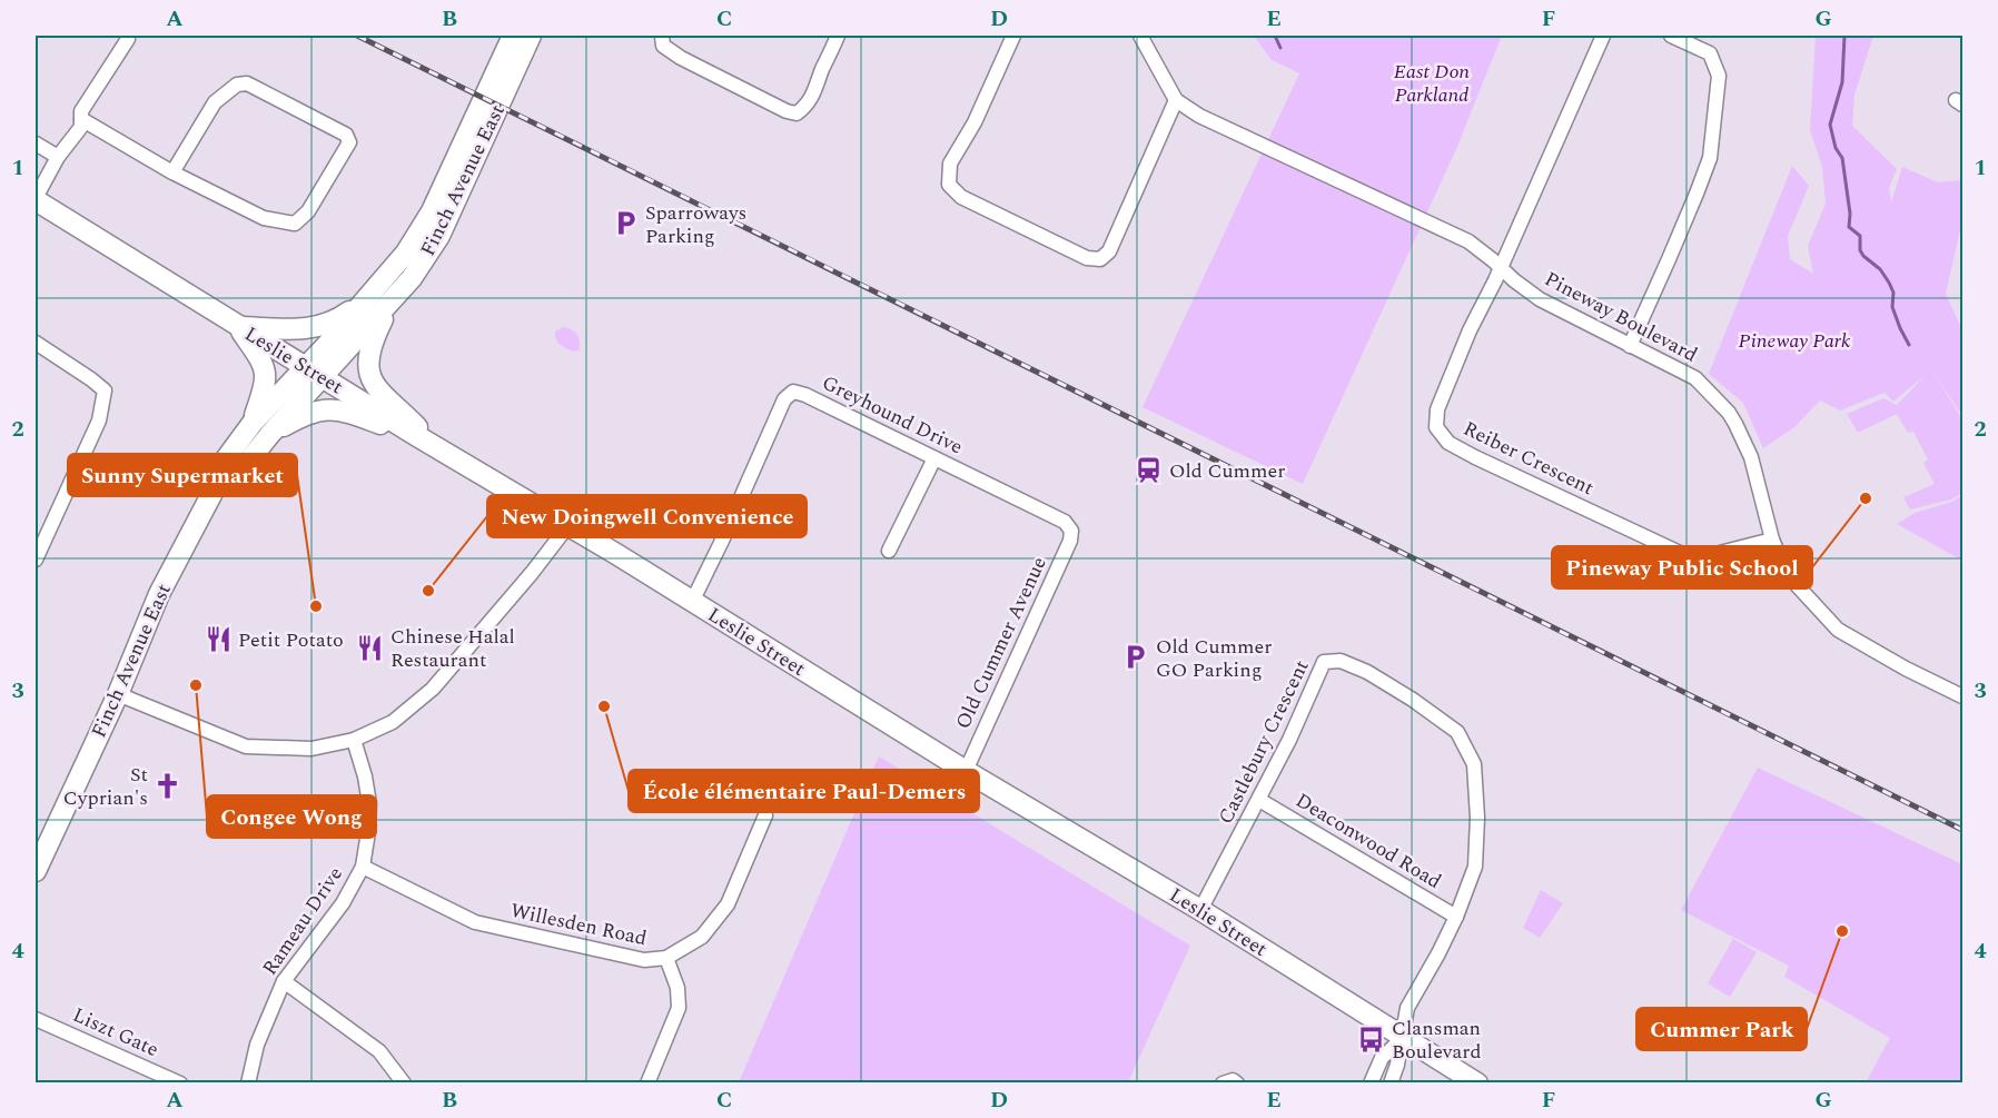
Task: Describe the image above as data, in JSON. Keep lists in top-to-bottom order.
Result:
{
  "streets": {
    "main road": ["Finch Avenue East", "Leslie Street"],
    "street": [
      "Pineway Boulevard",
      "Greyhound Drive",
      "Reiber Crescent",
      "Old Cummer Avenue",
      "Castlebury Crescent",
      "Deaconwood Road",
      "Rameau Drive",
      "Willesden Road",
      "Liszt Gate"
    ]
  },
  "crossings": [
    ["Finch Avenue East", "Leslie Street"],
    ["Pineway Boulevard", "Reiber Crescent"],
    ["Leslie Street", "Greyhound Drive"],
    ["Leslie Street", "Old Cummer Avenue"],
    ["Leslie Street", "Castlebury Crescent"],
    ["Greyhound Drive", "Old Cummer Avenue"],
    ["Castlebury Crescent", "Deaconwood Road"],
    ["Rameau Drive", "Willesden Road"]
  ],
  "parks": ["East Don Parkland", "Pineway Park"],
  "places": {
    "parking": ["Sparroways Parking", "Old Cummer GO Parking"],
    "station": ["Old Cummer"],
    "other": [
      "Pineway Public School",
      "New Doingwell Convenience",
      "Sunny Supermarket",
      "Congee Wong",
      "École élémentaire Paul-Demers",
      "Cummer Park"
    ],
    "restaurant": ["Petit Potato", "Chinese Halal Restaurant"],
    "church": ["St Cyprian's"],
    "bus stop": ["Clansman Boulevard"]
  },
  "grid": {
    "columns": [
      "A",
      "B",
      "C",
      "D",
      "E",
      "F",
      "G"
    ],
    "rows": [
      "1",
      "2",
      "3",
      "4"
    ]
  }
}
